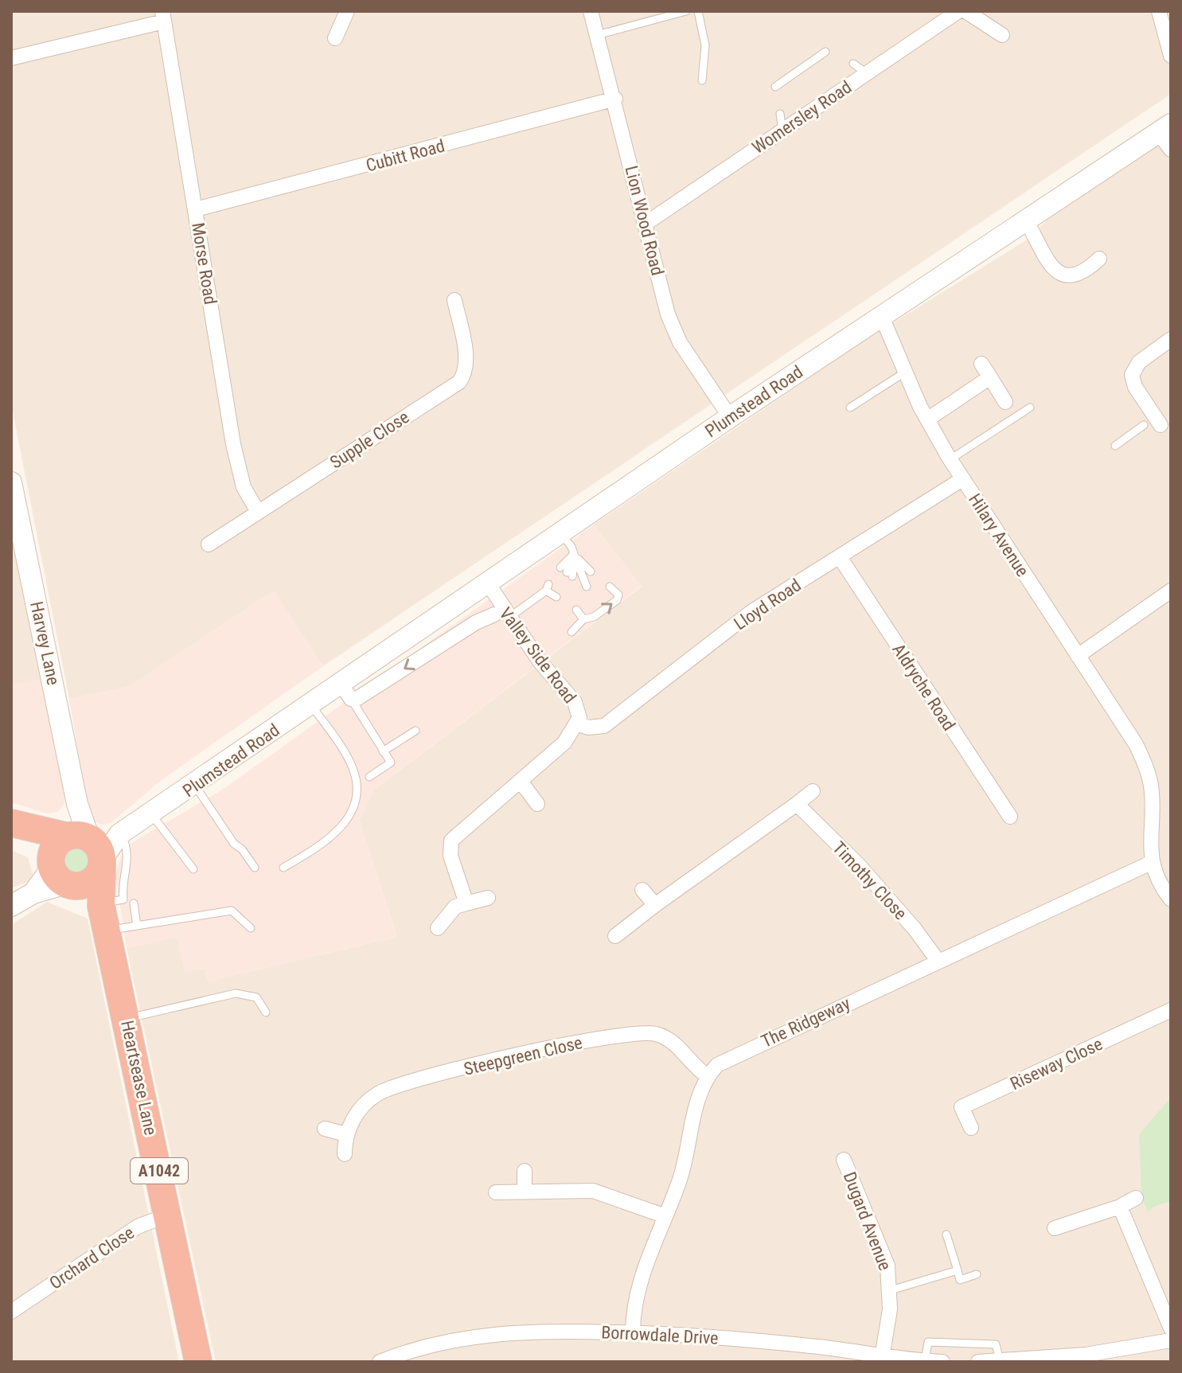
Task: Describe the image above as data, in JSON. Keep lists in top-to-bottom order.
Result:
{
  "streets": {
    "highway": ["Heartsease Lane", "A1042"],
    "main road": ["Plumstead Road", "Harvey Lane"],
    "street": [
      "Womersley Road",
      "Cubitt Road",
      "Lion Wood Road",
      "Morse Road",
      "Supple Close",
      "Hilary Avenue",
      "Lloyd Road",
      "Valley Side Road",
      "Aldryche Road",
      "Timothy Close",
      "The Ridgeway",
      "Steepgreen Close",
      "Riseway Close",
      "Dugard Avenue",
      "Orchard Close",
      "Borrowdale Drive"
    ]
  },
  "crossings": [
    ["Womersley Road", "Lion Wood Road"],
    ["Cubitt Road", "Lion Wood Road"],
    ["Cubitt Road", "Morse Road"],
    ["Lion Wood Road", "Plumstead Road"],
    ["Morse Road", "Supple Close"],
    ["Plumstead Road", "Hilary Avenue"],
    ["Plumstead Road", "Harvey Lane"],
    ["Plumstead Road", "Valley Side Road"],
    ["Plumstead Road", "Heartsease Lane"],
    ["Hilary Avenue", "Lloyd Road"],
    ["Hilary Avenue", "The Ridgeway"],
    ["Lloyd Road", "Valley Side Road"],
    ["Lloyd Road", "Aldryche Road"],
    ["Harvey Lane", "Heartsease Lane"],
    ["Timothy Close", "The Ridgeway"],
    ["The Ridgeway", "Steepgreen Close"],
    ["The Ridgeway", "Borrowdale Drive"],
    ["Heartsease Lane", "Orchard Close"],
    ["Dugard Avenue", "Borrowdale Drive"]
  ]
}
